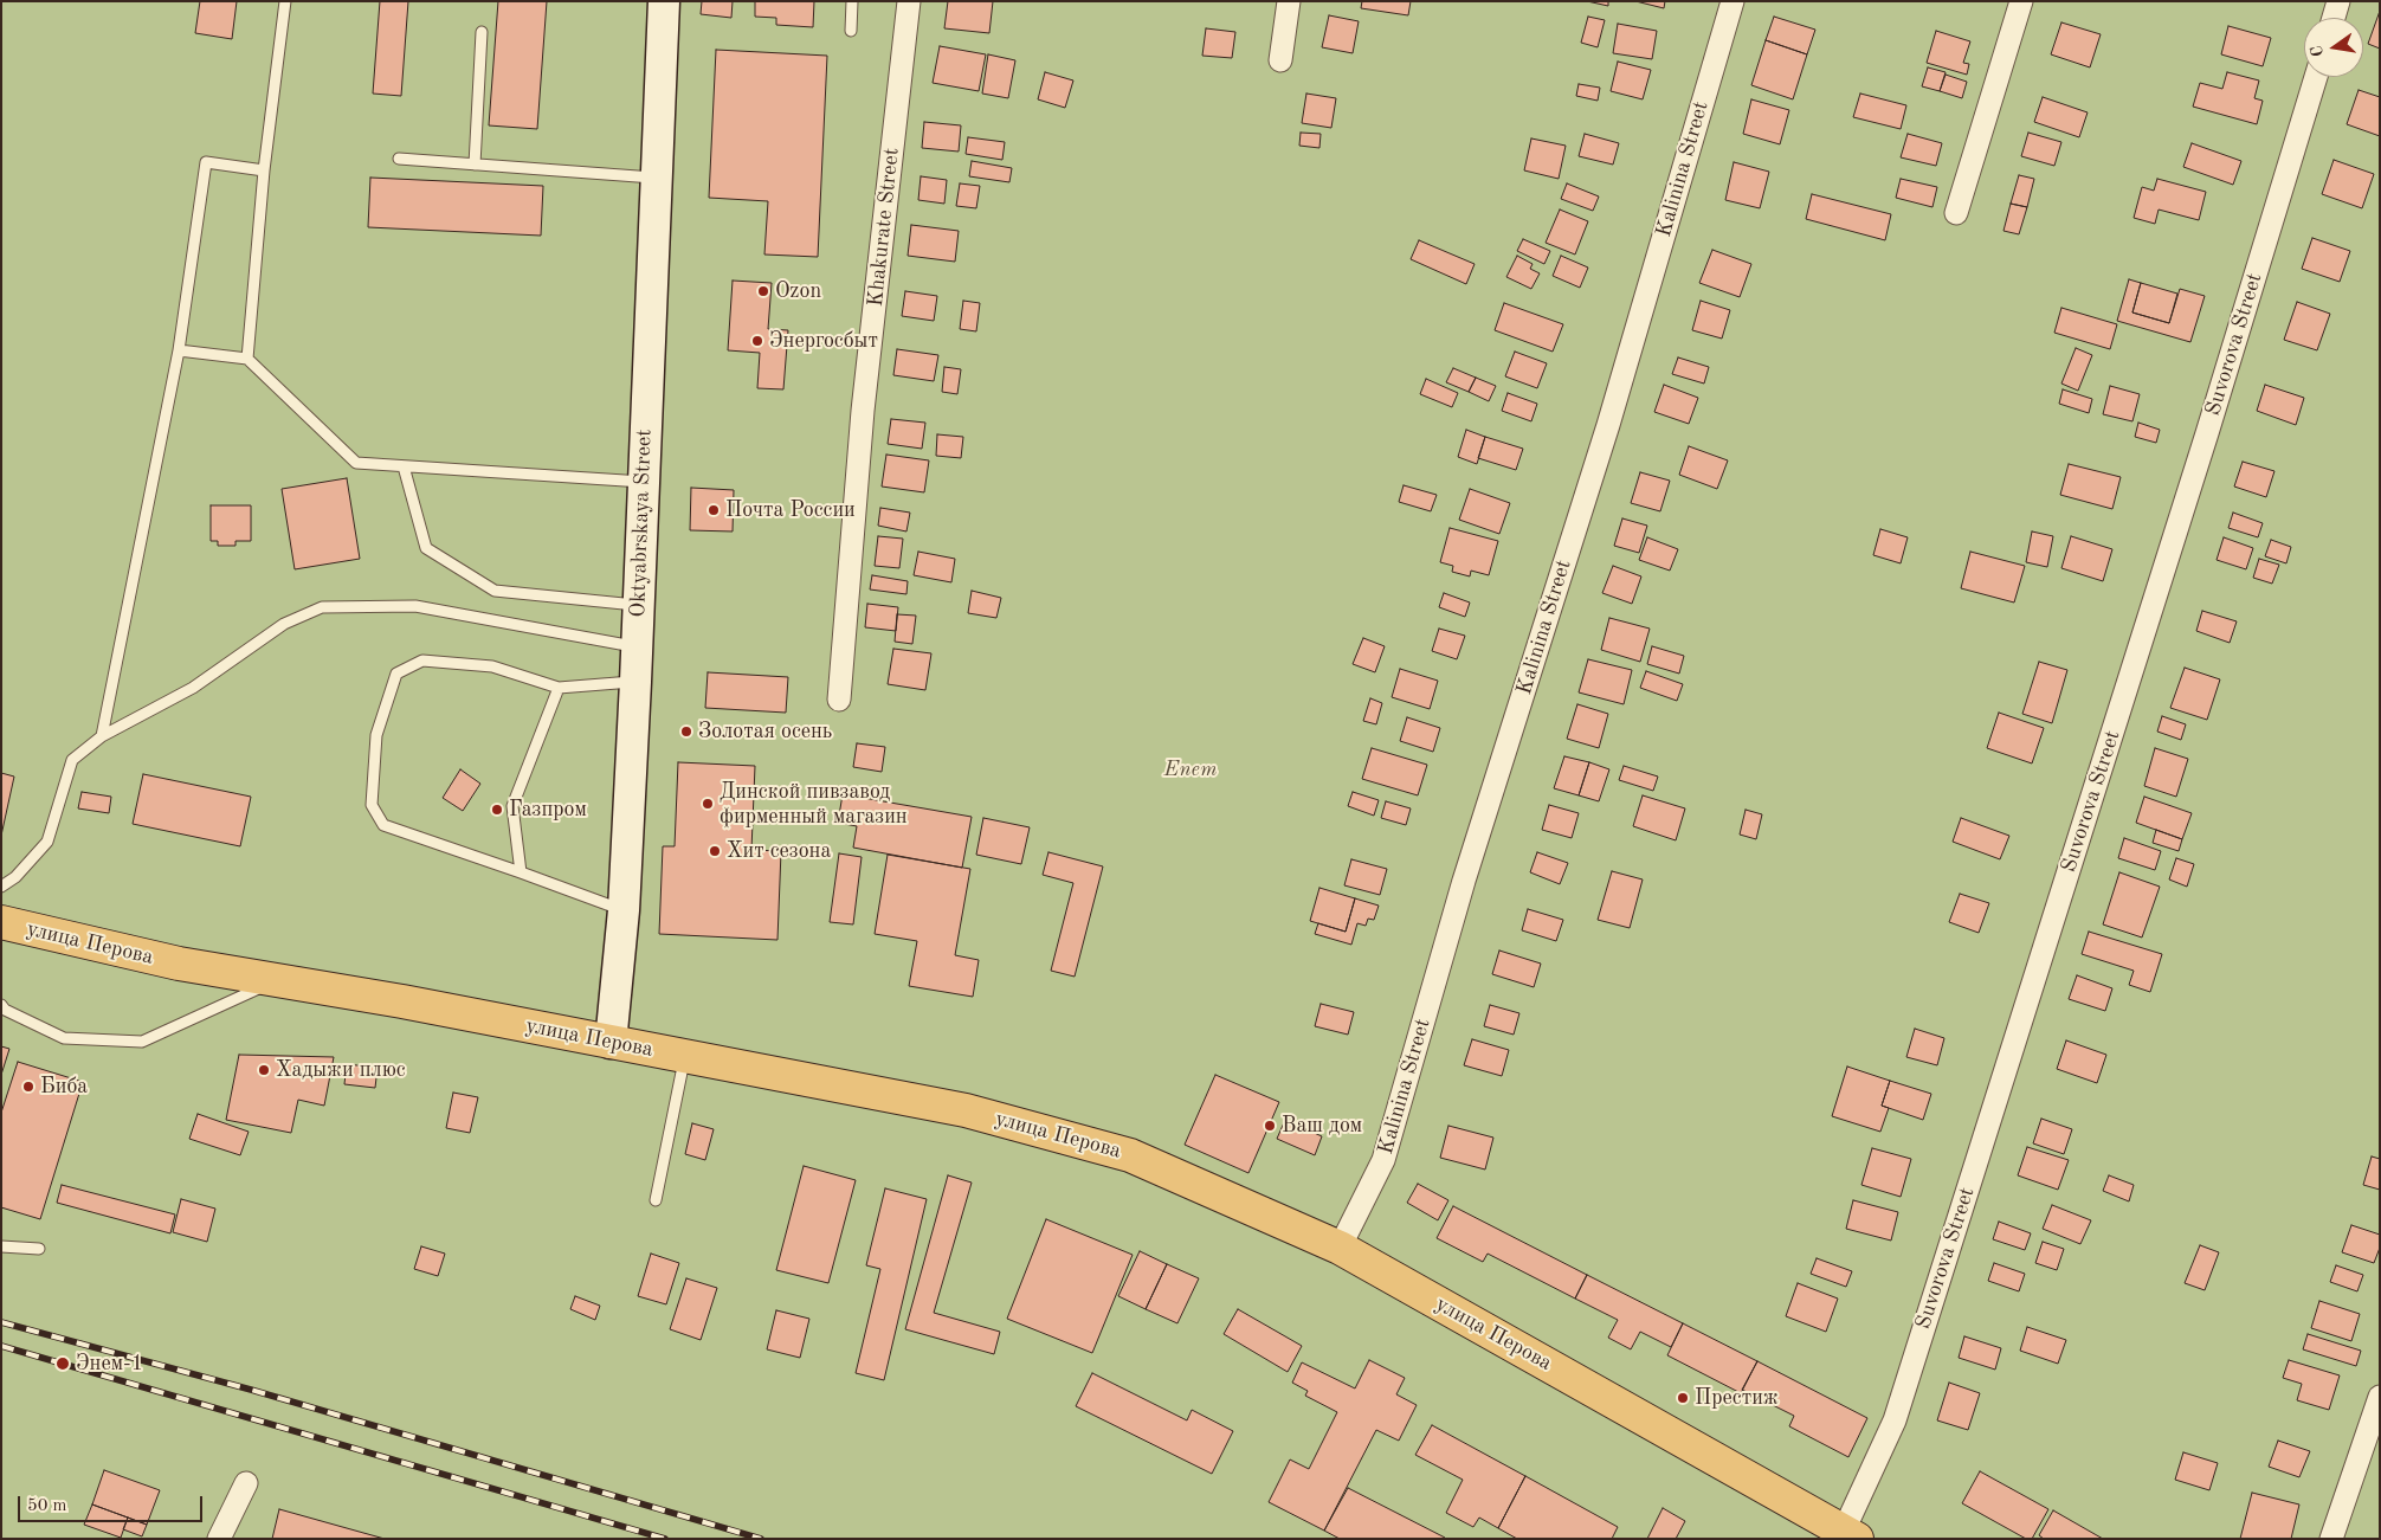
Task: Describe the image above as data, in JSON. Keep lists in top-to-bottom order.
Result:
{
  "streets": {
    "highway": ["улица Перова"],
    "main road": ["Oktyabrskaya Street"],
    "street": ["Kalinina Street", "Khakurate Street", "Suvorova Street"]
  },
  "crossings": [
    ["Kalinina Street", "улица Перова"],
    ["Suvorova Street", "улица Перова"],
    ["Oktyabrskaya Street", "улица Перова"]
  ],
  "parks": ["Enem"],
  "places": [
    "Ozon",
    "Энергосбыт",
    "Почта России",
    "Золотая осень",
    "Динской пивзавод фирменный магазин",
    "Газпром",
    "Хит сезона",
    "Хадыжи плюс",
    "Биба",
    "Ваш дом",
    "Энем-1",
    "Престиж"
  ],
  "scale_bar": "50 m",
  "north": "left"
}
